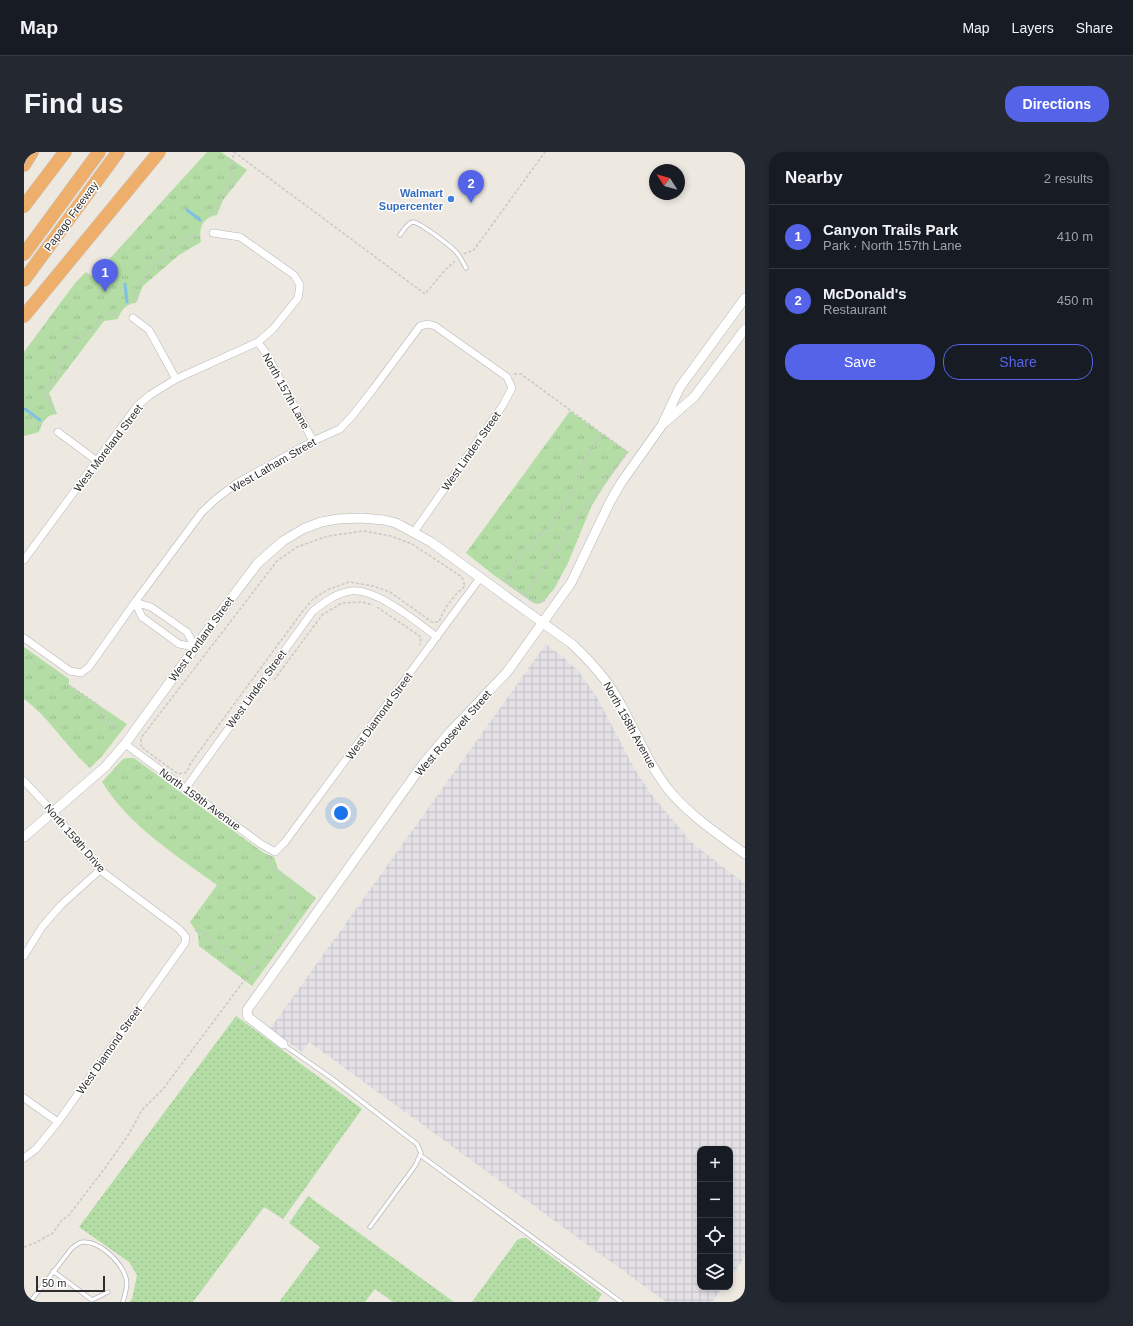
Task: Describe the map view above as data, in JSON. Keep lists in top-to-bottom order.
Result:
{
  "streets": {
    "highway": ["Papago Freeway"],
    "street": [
      "North 157th Lane",
      "West Moreland Street",
      "West Linden Street",
      "West Latham Street",
      "West Portland Street",
      "West Diamond Street",
      "North 158th Avenue",
      "West Roosevelt Street",
      "North 159th Avenue",
      "North 159th Drive"
    ]
  },
  "crossings": [
    ["North 157th Lane", "West Moreland Street"],
    ["North 157th Lane", "West Latham Street"],
    ["West Linden Street", "West Latham Street"],
    ["West Linden Street", "West Portland Street"],
    ["West Linden Street", "West Diamond Street"],
    ["West Linden Street", "North 158th Avenue"],
    ["West Linden Street", "North 159th Avenue"],
    ["West Portland Street", "North 158th Avenue"],
    ["West Portland Street", "North 159th Avenue"],
    ["West Portland Street", "North 159th Drive"],
    ["West Diamond Street", "North 158th Avenue"],
    ["West Diamond Street", "North 159th Avenue"],
    ["West Diamond Street", "North 159th Drive"],
    ["North 158th Avenue", "West Roosevelt Street"]
  ],
  "places": ["Walmart Supercenter"],
  "scale_bar": "50 m",
  "north": "top left",
  "page": {
    "header": "Map",
    "nav": ["Map", "Layers", "Share"],
    "buttons": [
      "Directions",
      ["Save", "Share"]
    ],
    "title": "Find us",
    "heading": ["Nearby", "2 results"],
    "pins": ["2", "1"],
    "list": [
      {
        "mark": "1",
        "name": "Canyon Trails Park",
        "note": "Park · North 157th Lane",
        "value": "410 m"
      },
      {
        "mark": "2",
        "name": "McDonald's",
        "note": "Restaurant",
        "value": "450 m"
      }
    ],
    "map_buttons": ["+", "−"],
    "scale": "50 m"
  }
}
